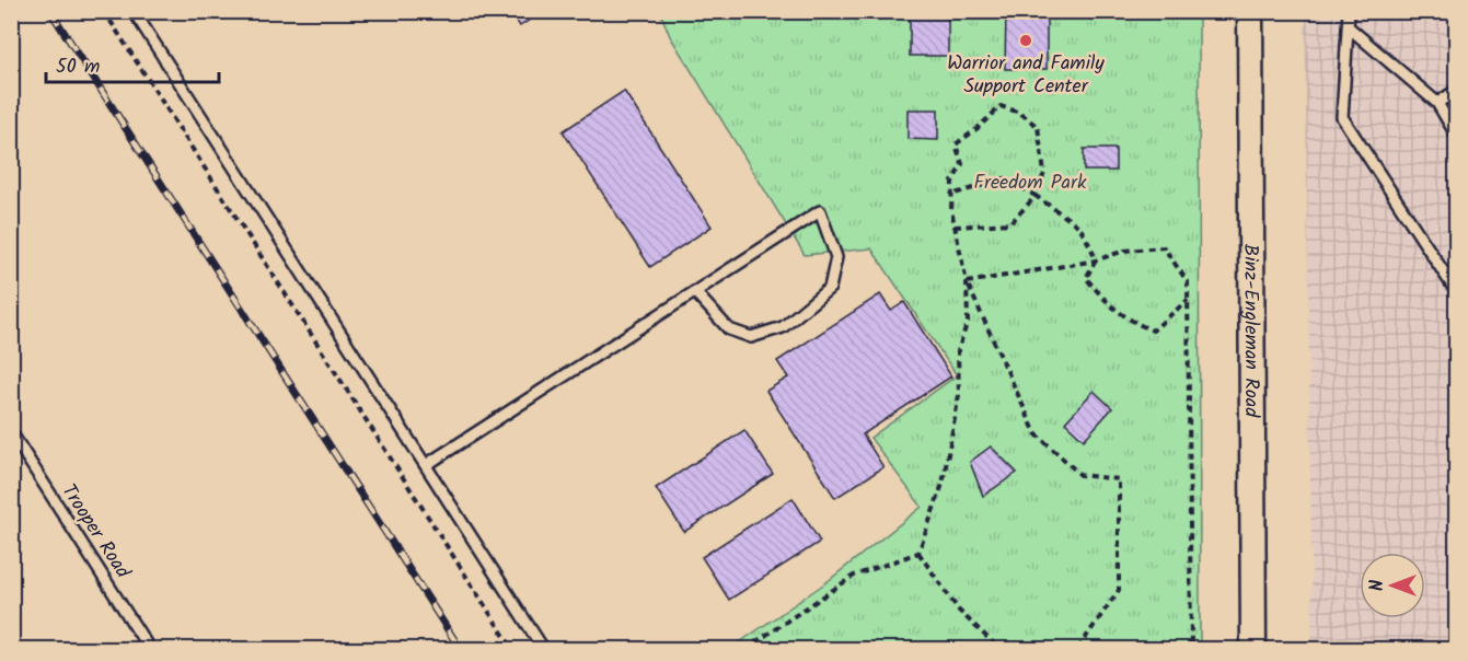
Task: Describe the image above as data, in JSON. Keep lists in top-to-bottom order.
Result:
{
  "streets": {
    "street": ["Binz-Engleman Road"],
    "lane": ["Trooper Road"]
  },
  "parks": ["Freedom Park"],
  "places": ["Warrior and Family Support Center"],
  "scale_bar": "50 m",
  "north": "left"
}
